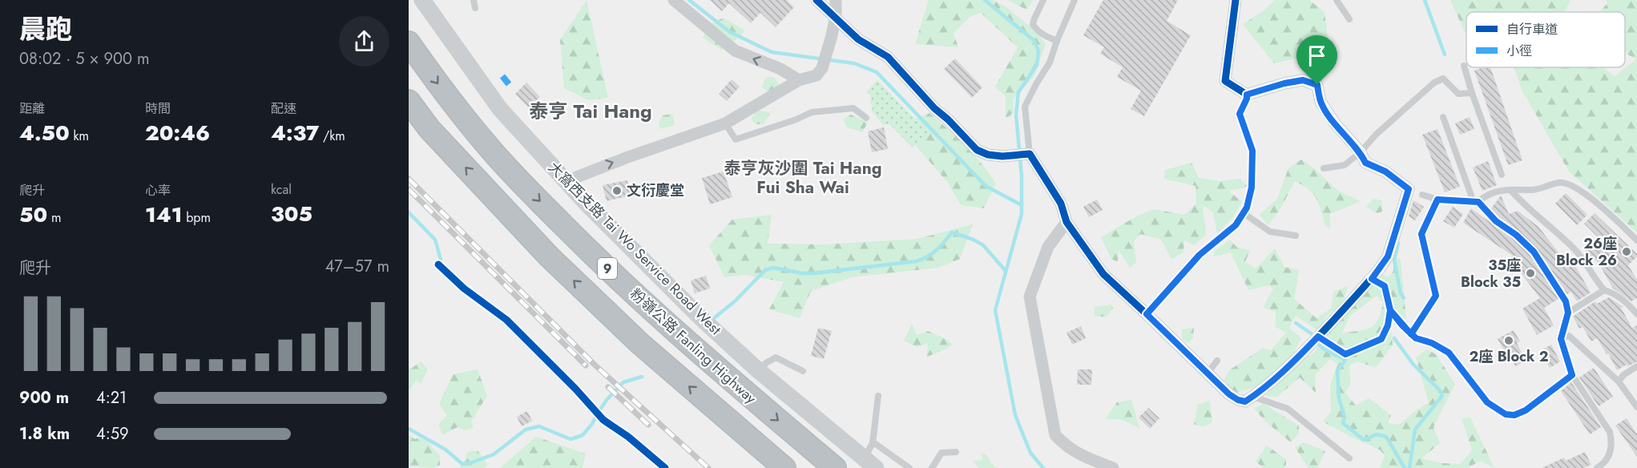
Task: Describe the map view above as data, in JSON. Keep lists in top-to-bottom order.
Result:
{
  "streets": {
    "highway": ["9", "粉嶺公路 Fanling Highway"],
    "main road": ["大窩西支路 Tai Wo Service Road West"]
  },
  "districts": ["泰亨 Tai Hang", "泰亨灰沙圍 Tai Hang Fui Sha Wai"],
  "places": [
    "文衍慶堂",
    "26座 Block 26",
    "35座 Block 35",
    "2座 Block 2"
  ],
  "legend": ["自行車道", "小徑"],
  "page": {
    "heading": ["晨跑", "08:02 · 5 × 900 m"],
    "stats": [
      ["距離", "4.50 km"],
      ["時間", "20:46"],
      ["配速", "4:37 /km"],
      ["爬升", "50 m"],
      ["心率", "141 bpm"],
      ["kcal", "305"]
    ],
    "chart": ["爬升", "47–57 m"],
    "list": [
      {
        "name": "900 m",
        "note": "4:21"
      },
      {
        "name": "1.8 km",
        "note": "4:59"
      }
    ]
  }
}
